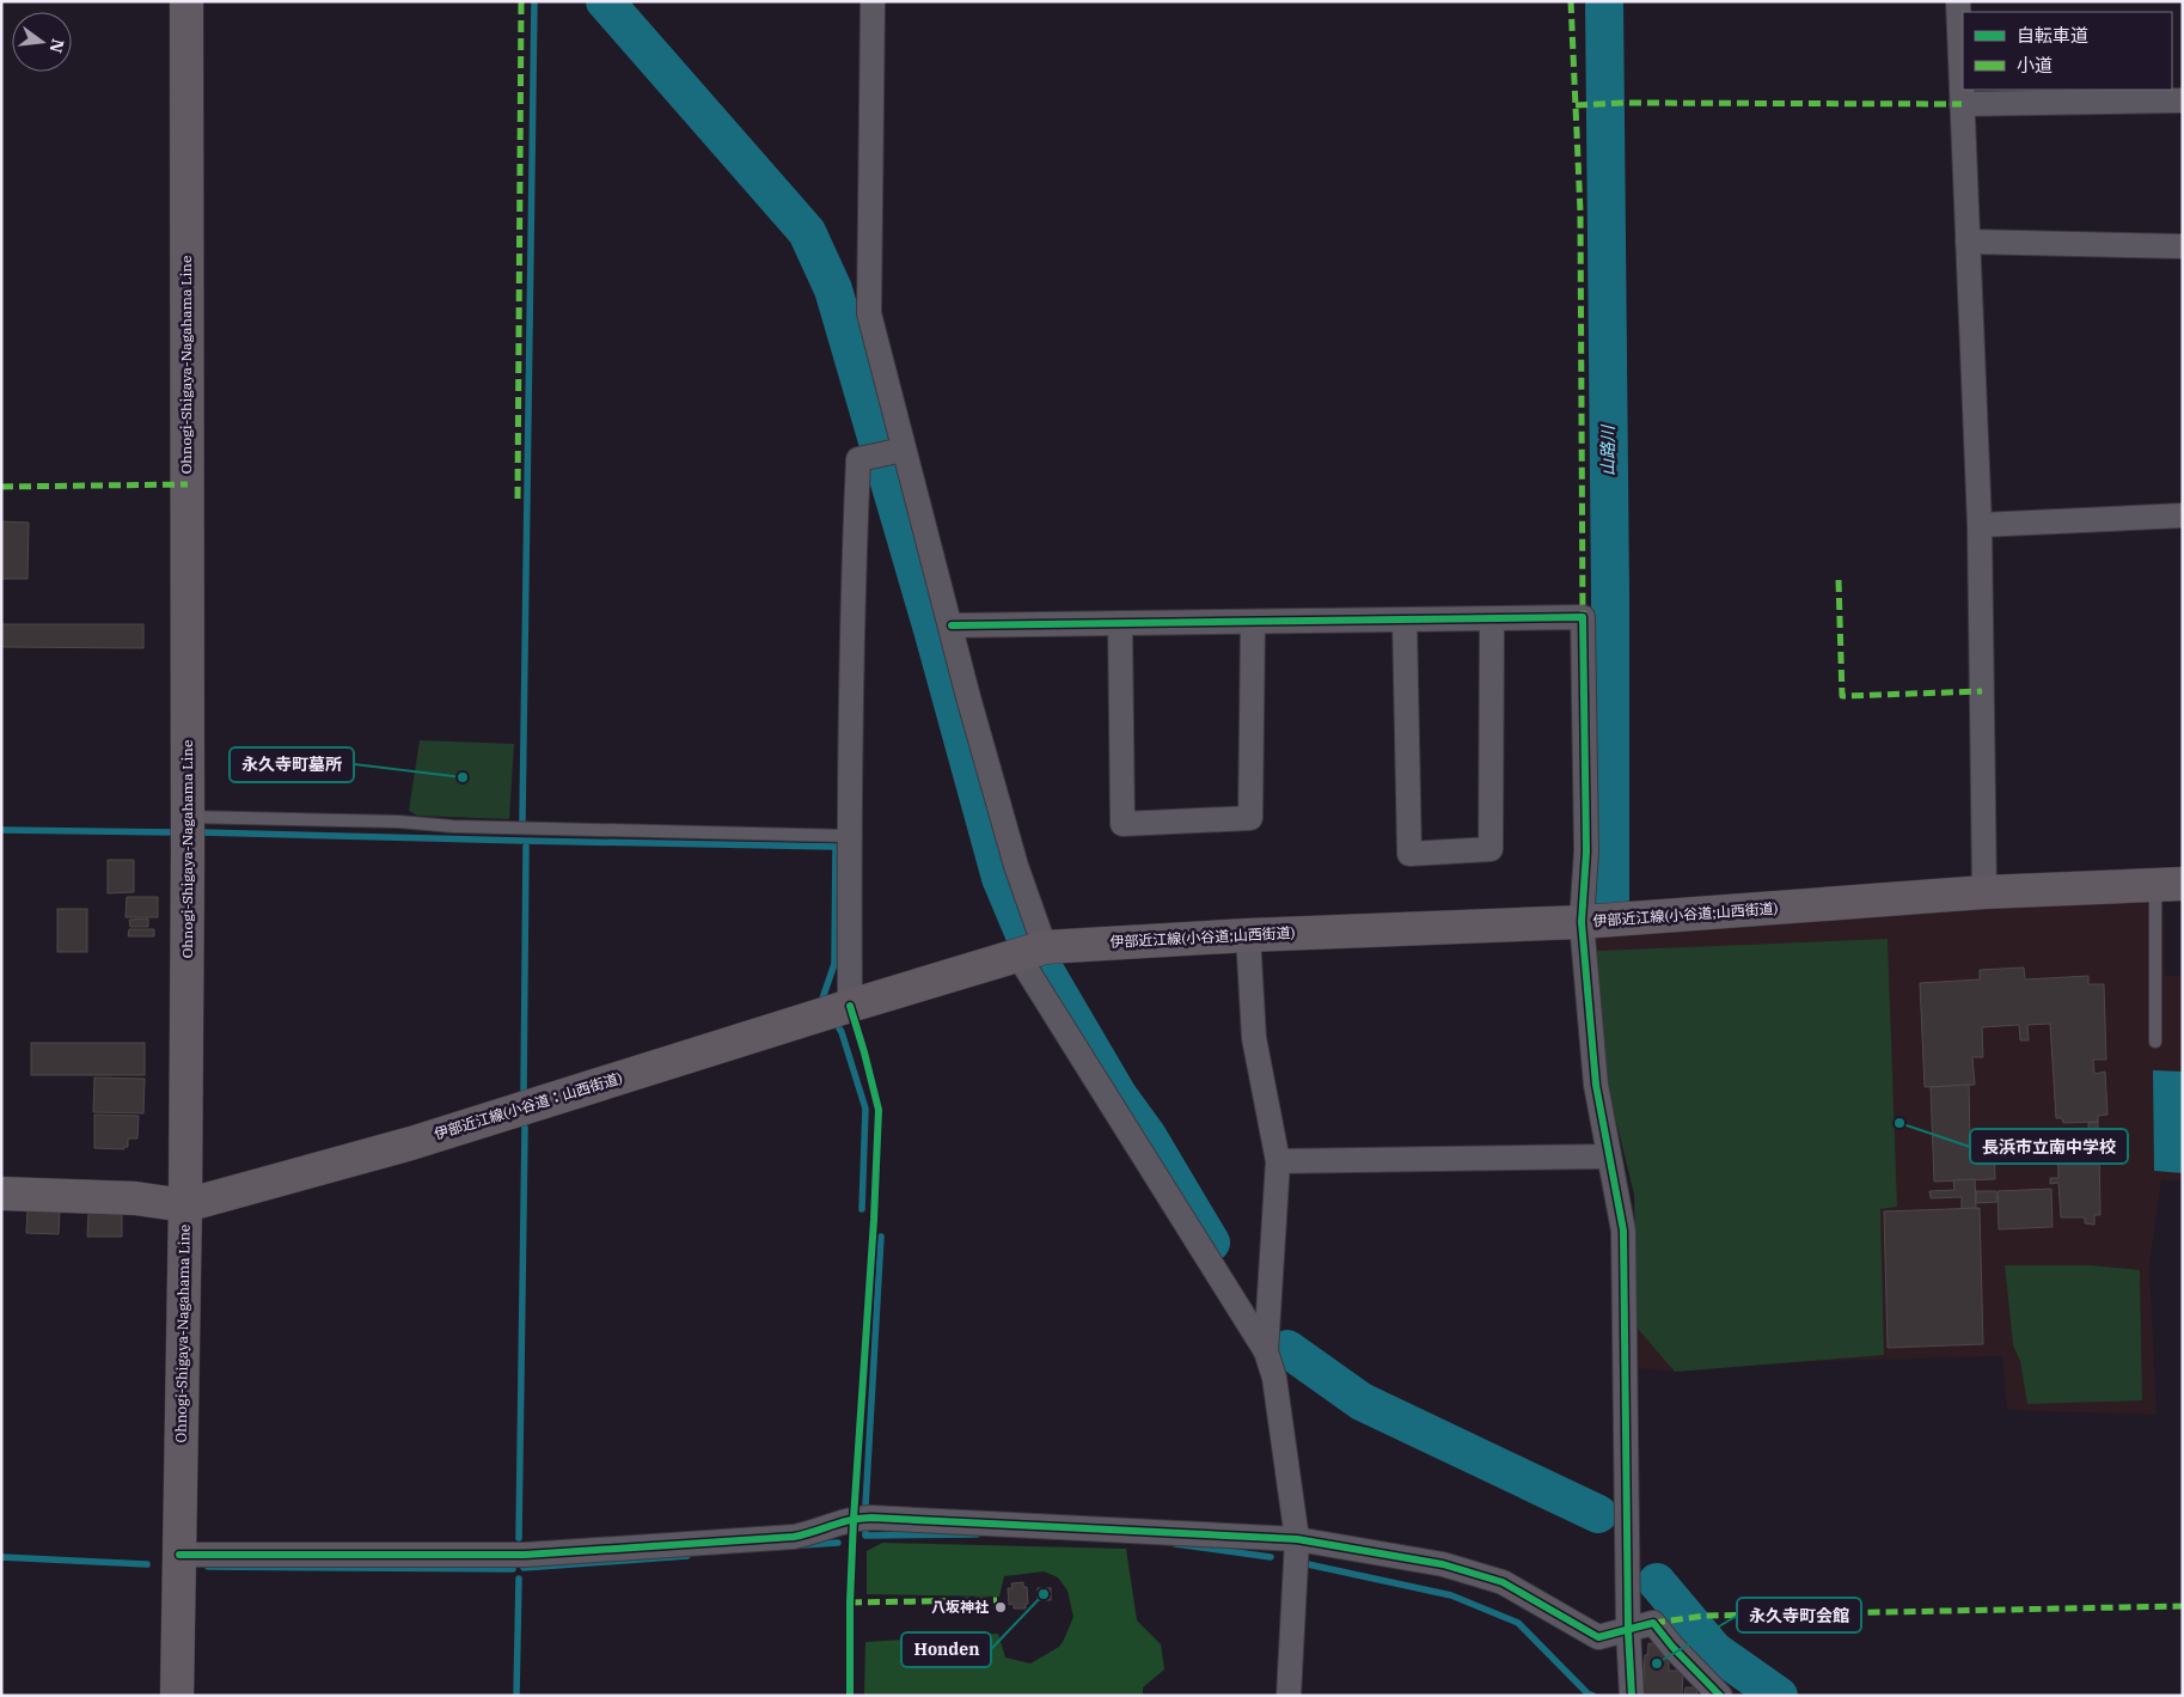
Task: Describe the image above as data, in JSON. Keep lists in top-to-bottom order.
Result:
{
  "streets": {
    "main road": ["Ohnogi-Shigaya-Nagahama Line", "伊部近江線(小谷道;山西街道)", "伊部近江線(小谷道：山西街道)"]
  },
  "crossings": [
    ["Ohnogi-Shigaya-Nagahama Line", "伊部近江線(小谷道：山西街道)"],
    ["伊部近江線(小谷道;山西街道)", "伊部近江線(小谷道：山西街道)"]
  ],
  "water": ["山路川"],
  "places": [
    "永久寺町墓所",
    "長浜市立南中学校",
    "Honden",
    "八坂神社",
    "永久寺町会館"
  ],
  "legend": ["自転車道", "小道"],
  "north": "right"
}
